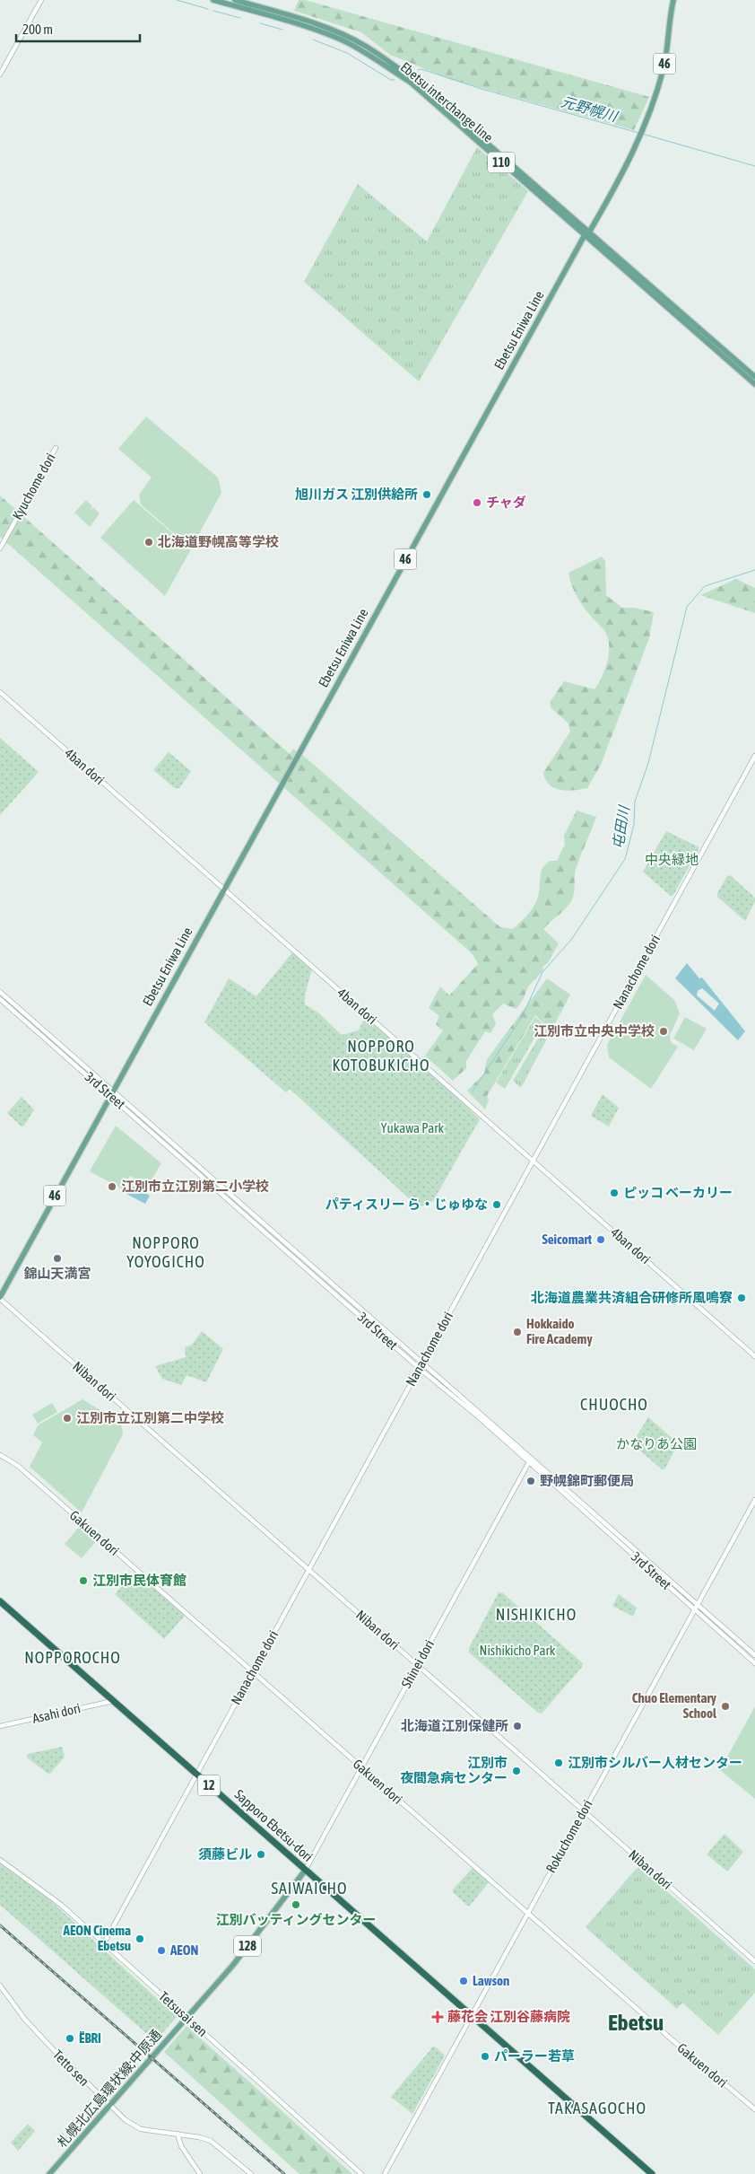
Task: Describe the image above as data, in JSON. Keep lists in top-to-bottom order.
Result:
{
  "streets": {
    "highway": ["12", "Sapporo Ebetsu-dori"],
    "main road": [
      "46",
      "Ebetsu interchange line",
      "110",
      "Ebetsu Eniwa Line",
      "128",
      "札幌北広島環状線;中原通"
    ],
    "street": [
      "Kyuchome dori",
      "4ban dori",
      "Nanachome dori",
      "3rd Street",
      "Niban dori",
      "Gakuen dori",
      "Shinei dori",
      "Asahi dori",
      "Rokuchome dori",
      "Tetsusai sen",
      "Tetto sen"
    ]
  },
  "crossings": [
    ["Ebetsu interchange line", "Ebetsu Eniwa Line"],
    ["Ebetsu Eniwa Line", "4ban dori"],
    ["Ebetsu Eniwa Line", "3rd Street"],
    ["Ebetsu Eniwa Line", "Niban dori"],
    ["4ban dori", "Nanachome dori"],
    ["Nanachome dori", "3rd Street"],
    ["Nanachome dori", "Niban dori"],
    ["Nanachome dori", "Gakuen dori"],
    ["Nanachome dori", "Sapporo Ebetsu-dori"],
    ["Nanachome dori", "Tetsusai sen"],
    ["3rd Street", "Shinei dori"],
    ["3rd Street", "Rokuchome dori"],
    ["Niban dori", "Shinei dori"],
    ["Niban dori", "Rokuchome dori"],
    ["Gakuen dori", "Shinei dori"],
    ["Gakuen dori", "Rokuchome dori"],
    ["Shinei dori", "Sapporo Ebetsu-dori"],
    ["Shinei dori", "128"],
    ["Asahi dori", "Sapporo Ebetsu-dori"],
    ["Sapporo Ebetsu-dori", "Rokuchome dori"],
    ["Sapporo Ebetsu-dori", "128"],
    ["128", "Tetsusai sen"],
    ["128", "札幌北広島環状線;中原通"],
    ["Tetsusai sen", "札幌北広島環状線;中原通"],
    ["Tetto sen", "札幌北広島環状線;中原通"]
  ],
  "districts": [
    "NOPPORO KOTOBUKICHO",
    "NOPPORO YOYOGICHO",
    "CHUOCHO",
    "NISHIKICHO",
    "NOPPOROCHO",
    "SAIWAICHO",
    "Ebetsu",
    "TAKASAGOCHO"
  ],
  "water": ["元野幌川", "屯田川"],
  "parks": [
    "中央緑地",
    "Yukawa Park",
    "かなりあ公園",
    "Nishikicho Park"
  ],
  "places": {
    "other": [
      "旭川ガス 江別供給所",
      "チャダ",
      "北海道野幌高等学校",
      "江別市立中央中学校",
      "江別市立江別第二小学校",
      "ピッコ ベーカリー",
      "パティスリー ら・じゅゆな",
      "Seicomart",
      "錦山天満宮",
      "北海道農業共済組合研修所風鳴寮",
      "Hokkaido Fire Academy",
      "江別市立江別第二中学校",
      "野幌錦町郵便局",
      "江別市民体育館",
      "Chuo Elementary School",
      "北海道江別保健所",
      "江別市シルバー人材センター",
      "江別市 夜間急病センター",
      "須藤ビル",
      "江別バッティングセンター",
      "AEON Cinema Ebetsu",
      "AEON",
      "Lawson",
      "ËBRI",
      "パーラー若草"
    ],
    "health": ["藤花会 江別谷藤病院"]
  },
  "scale_bar": "200 m"
}
